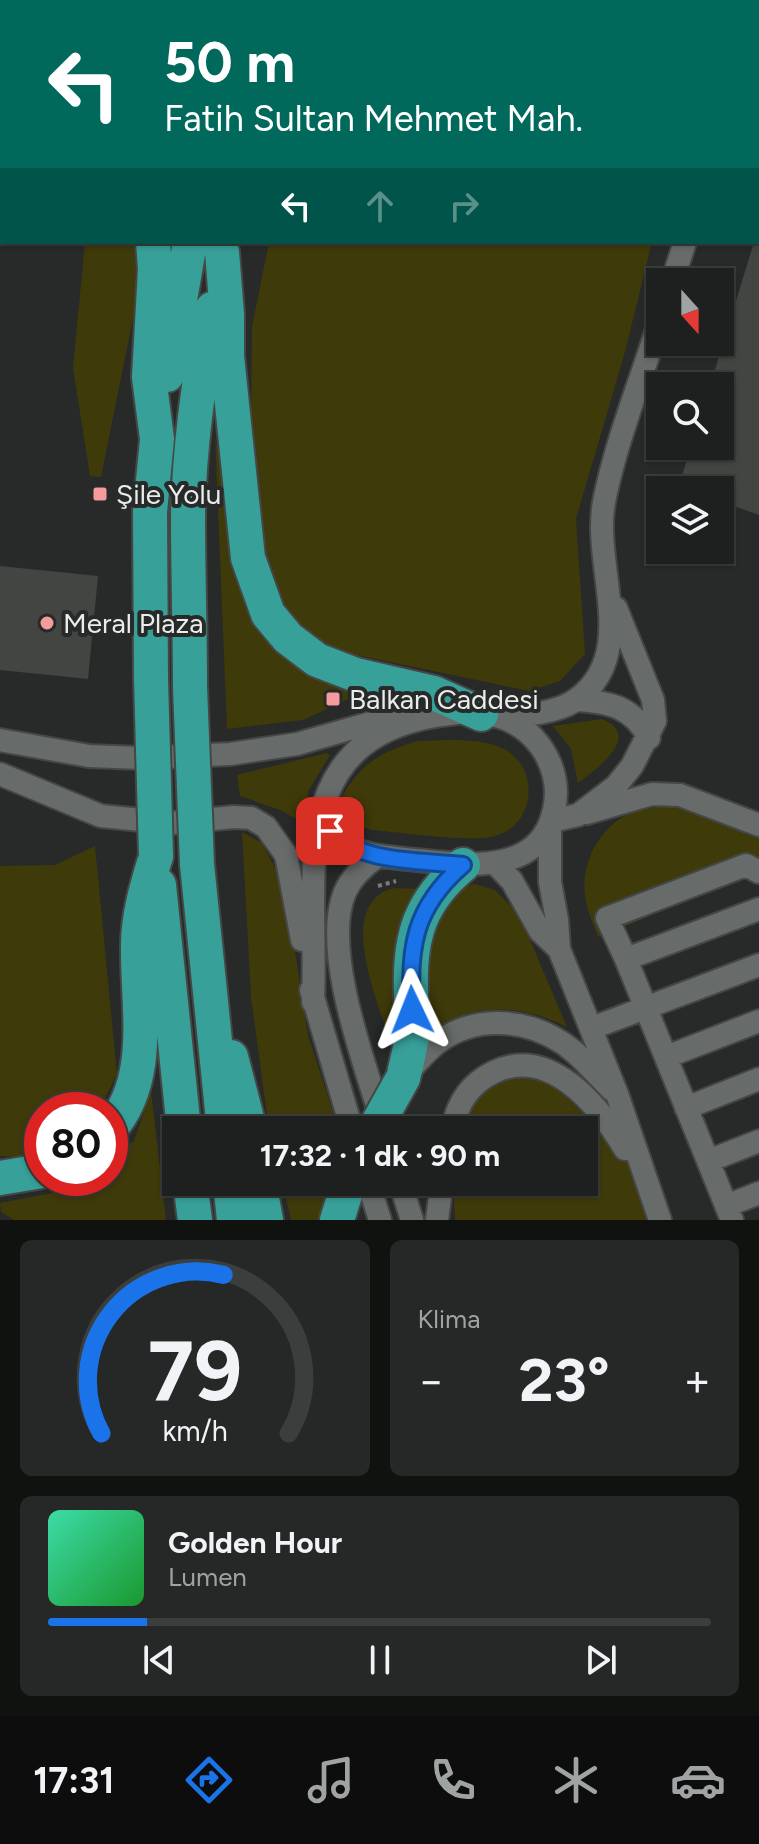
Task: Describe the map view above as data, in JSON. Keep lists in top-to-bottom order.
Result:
{
  "places": {
    "transit": ["Şile Yolu", "Balkan Caddesi"],
    "other": ["Meral Plaza"]
  },
  "north": "bottom",
  "page": {
    "turn": ["50 m", "Fatih Sultan Mehmet Mah."],
    "limit": "80",
    "trip": "17:32 · 1 dk · 90 m",
    "tile": "Klima",
    "heat": ["−", "23°", "+"],
    "song": ["Golden Hour", "Lumen"],
    "tabs": "17:31",
    "gauge": ["79", "km/h"]
  }
}
